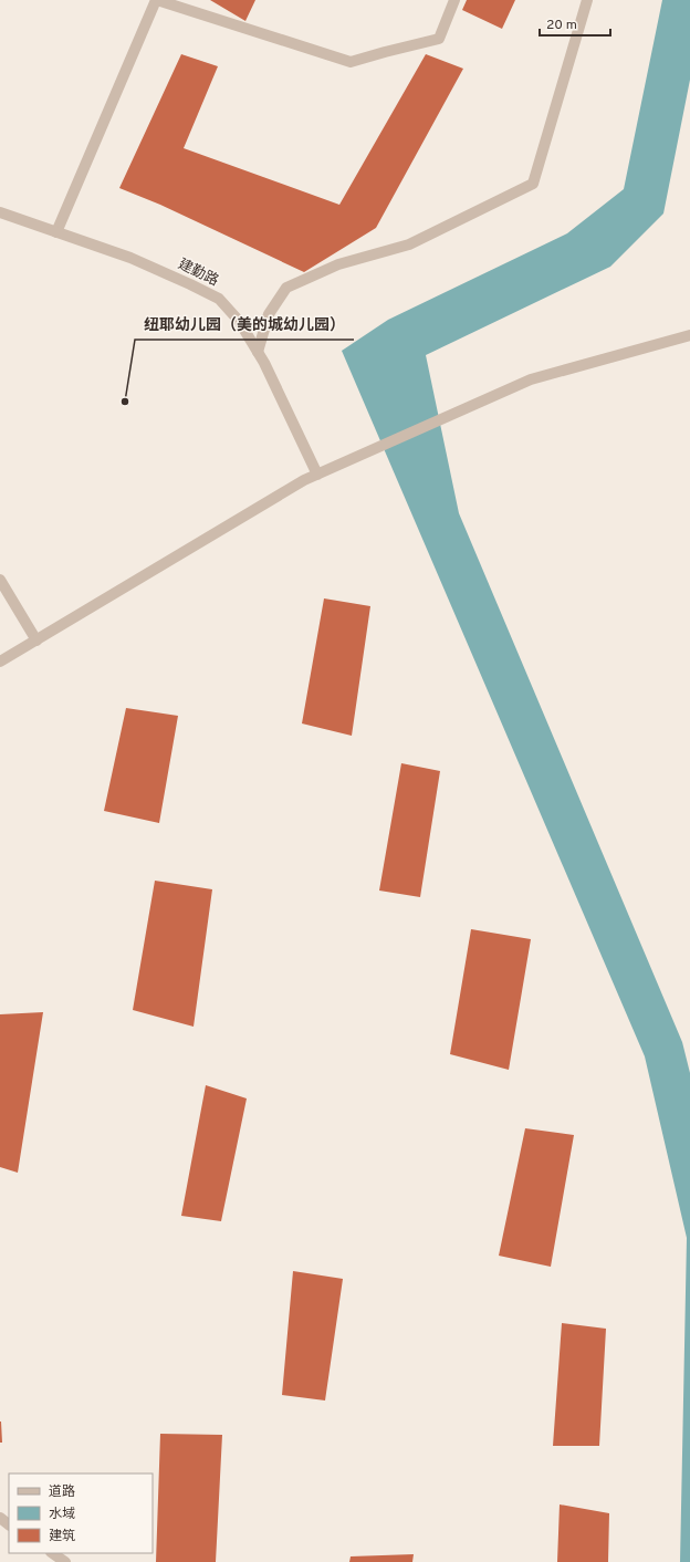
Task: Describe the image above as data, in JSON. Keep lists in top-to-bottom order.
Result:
{
  "streets": {
    "street": ["建勤路"]
  },
  "places": ["纽耶幼儿园（美的城幼儿园）"],
  "legend": ["道路", "水域", "建筑"],
  "scale_bar": "20 m"
}
